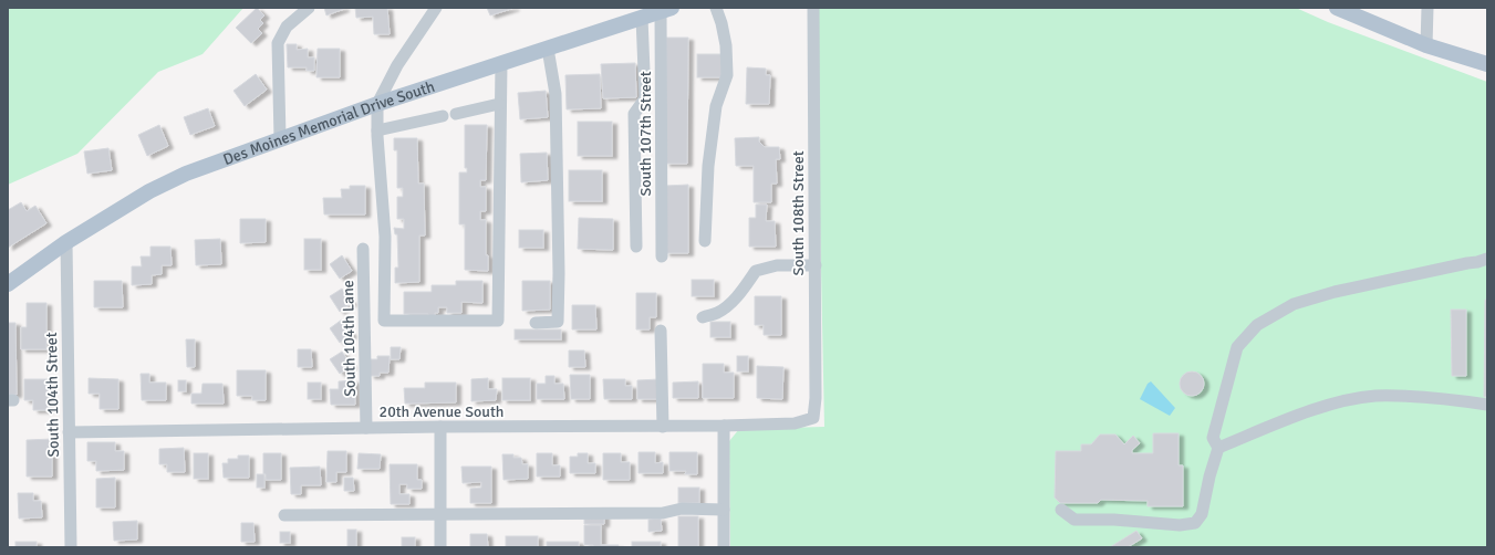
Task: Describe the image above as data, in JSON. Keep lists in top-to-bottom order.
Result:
{
  "streets": {
    "main road": ["Des Moines Memorial Drive South"],
    "street": [
      "South 107th Street",
      "South 108th Street",
      "South 104th Lane",
      "South 104th Street",
      "20th Avenue South"
    ]
  },
  "crossings": [
    ["Des Moines Memorial Drive South", "South 107th Street"],
    ["Des Moines Memorial Drive South", "South 104th Street"],
    ["South 108th Street", "20th Avenue South"],
    ["South 104th Lane", "20th Avenue South"],
    ["South 104th Street", "20th Avenue South"]
  ]
}
